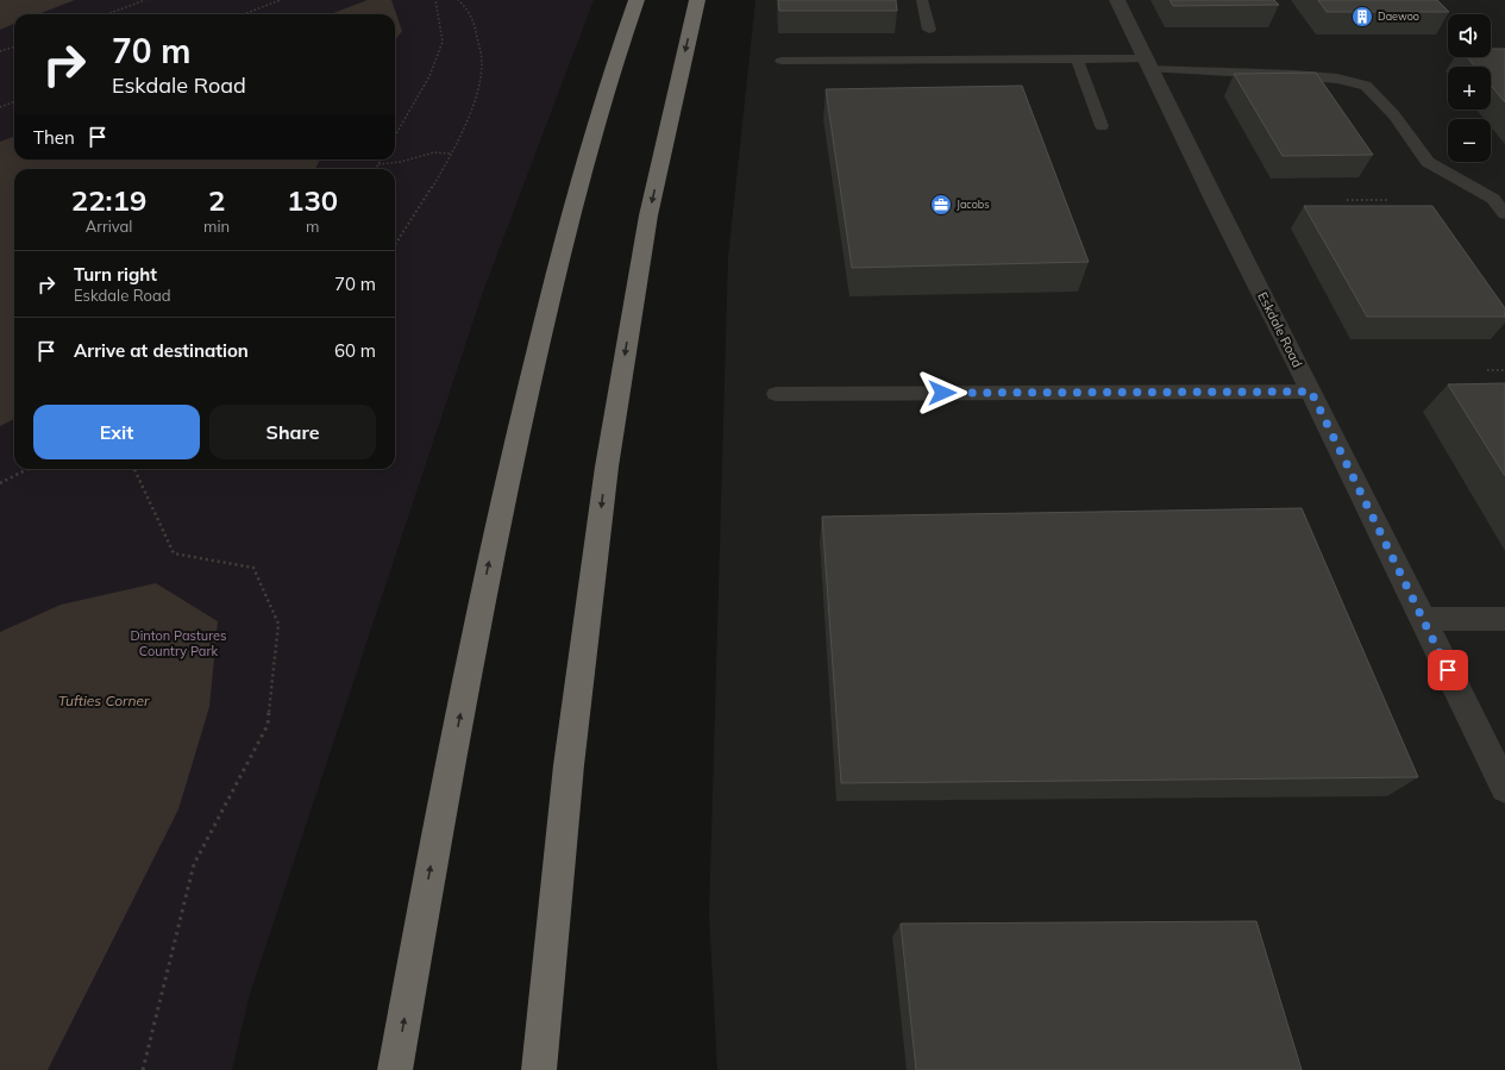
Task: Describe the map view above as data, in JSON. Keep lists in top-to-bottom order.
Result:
{
  "streets": {
    "street": ["Eskdale Road"]
  },
  "water": ["Tufties Corner"],
  "parks": ["Dinton Pastures Country Park"],
  "places": {
    "building": ["Daewoo"],
    "office": ["Jacobs"]
  },
  "page": {
    "map_buttons": ["+", "−"],
    "turn": ["70 m", "Eskdale Road"],
    "then": "Then",
    "eta": [
      "22:19",
      "Arrival",
      "2",
      "min",
      "130",
      "m"
    ],
    "list": [
      {
        "name": "Turn right",
        "note": "Eskdale Road",
        "value": "70 m"
      },
      {
        "name": "Arrive at destination",
        "value": "60 m"
      }
    ],
    "buttons": ["Exit", "Share"]
  }
}
